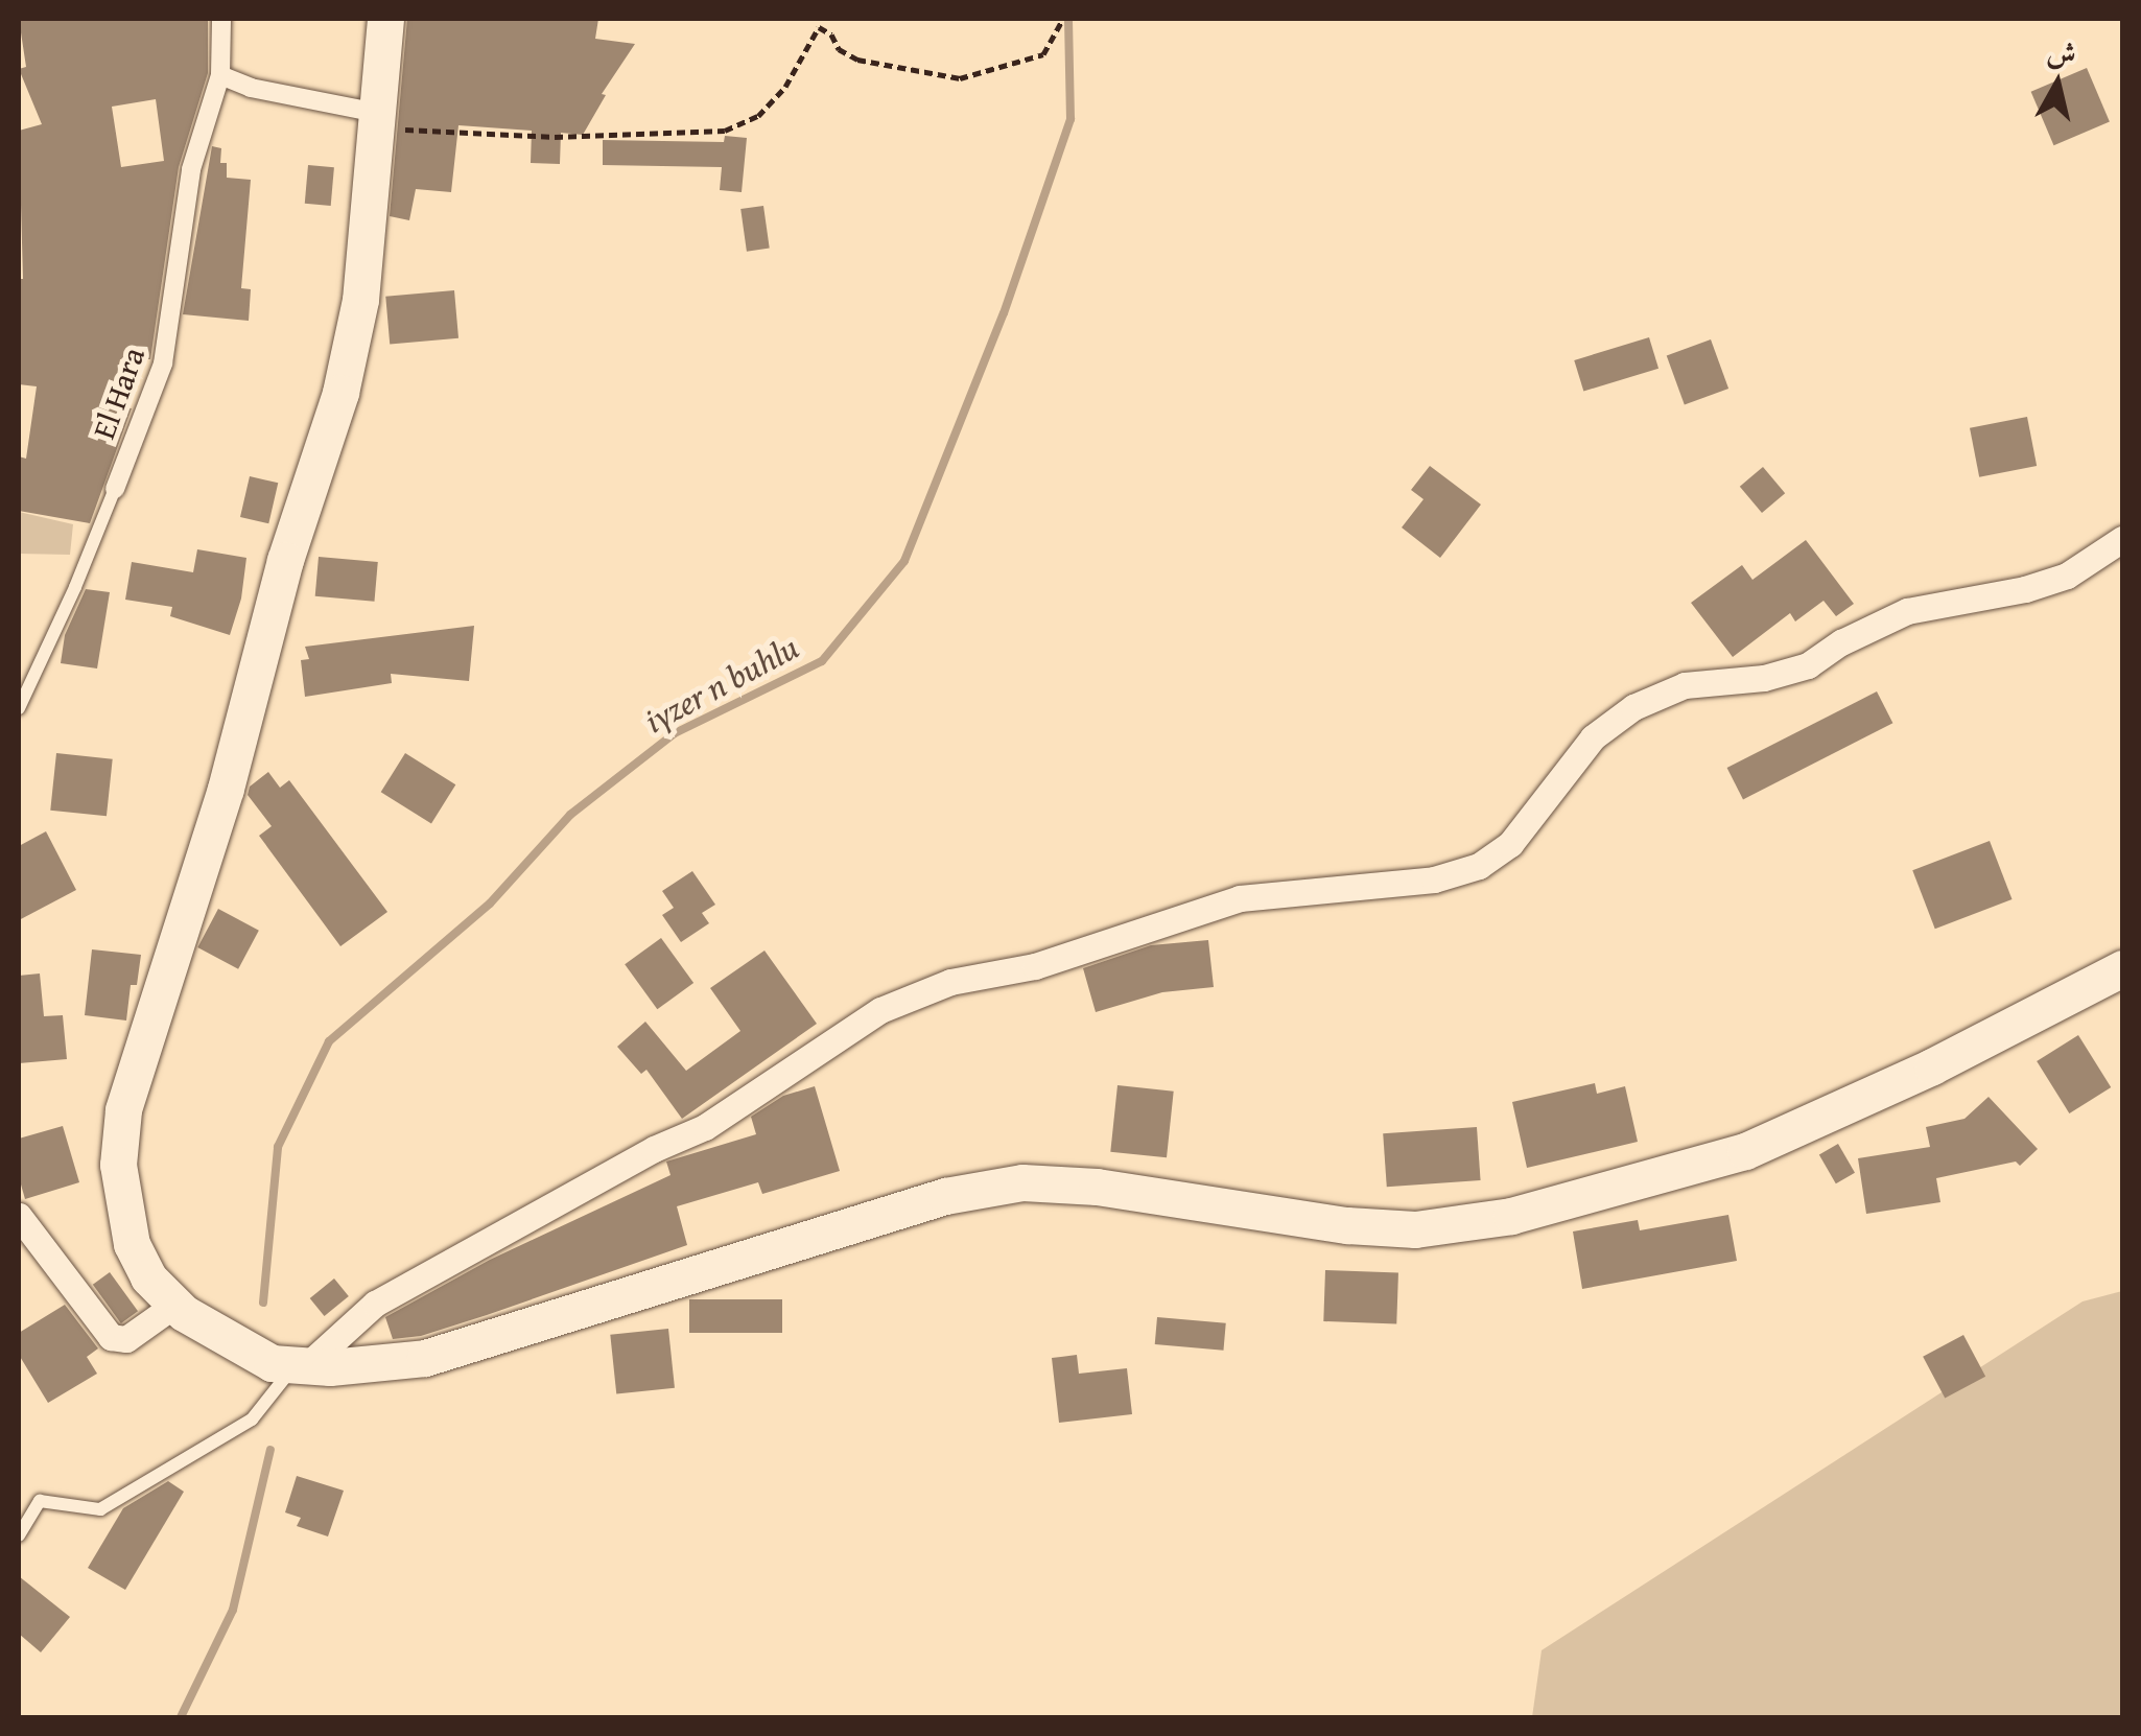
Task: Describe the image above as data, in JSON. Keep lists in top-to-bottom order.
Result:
{
  "streets": {
    "street": ["El Hara"]
  },
  "water": ["iγzer n buhlu"],
  "north": "top"
}
